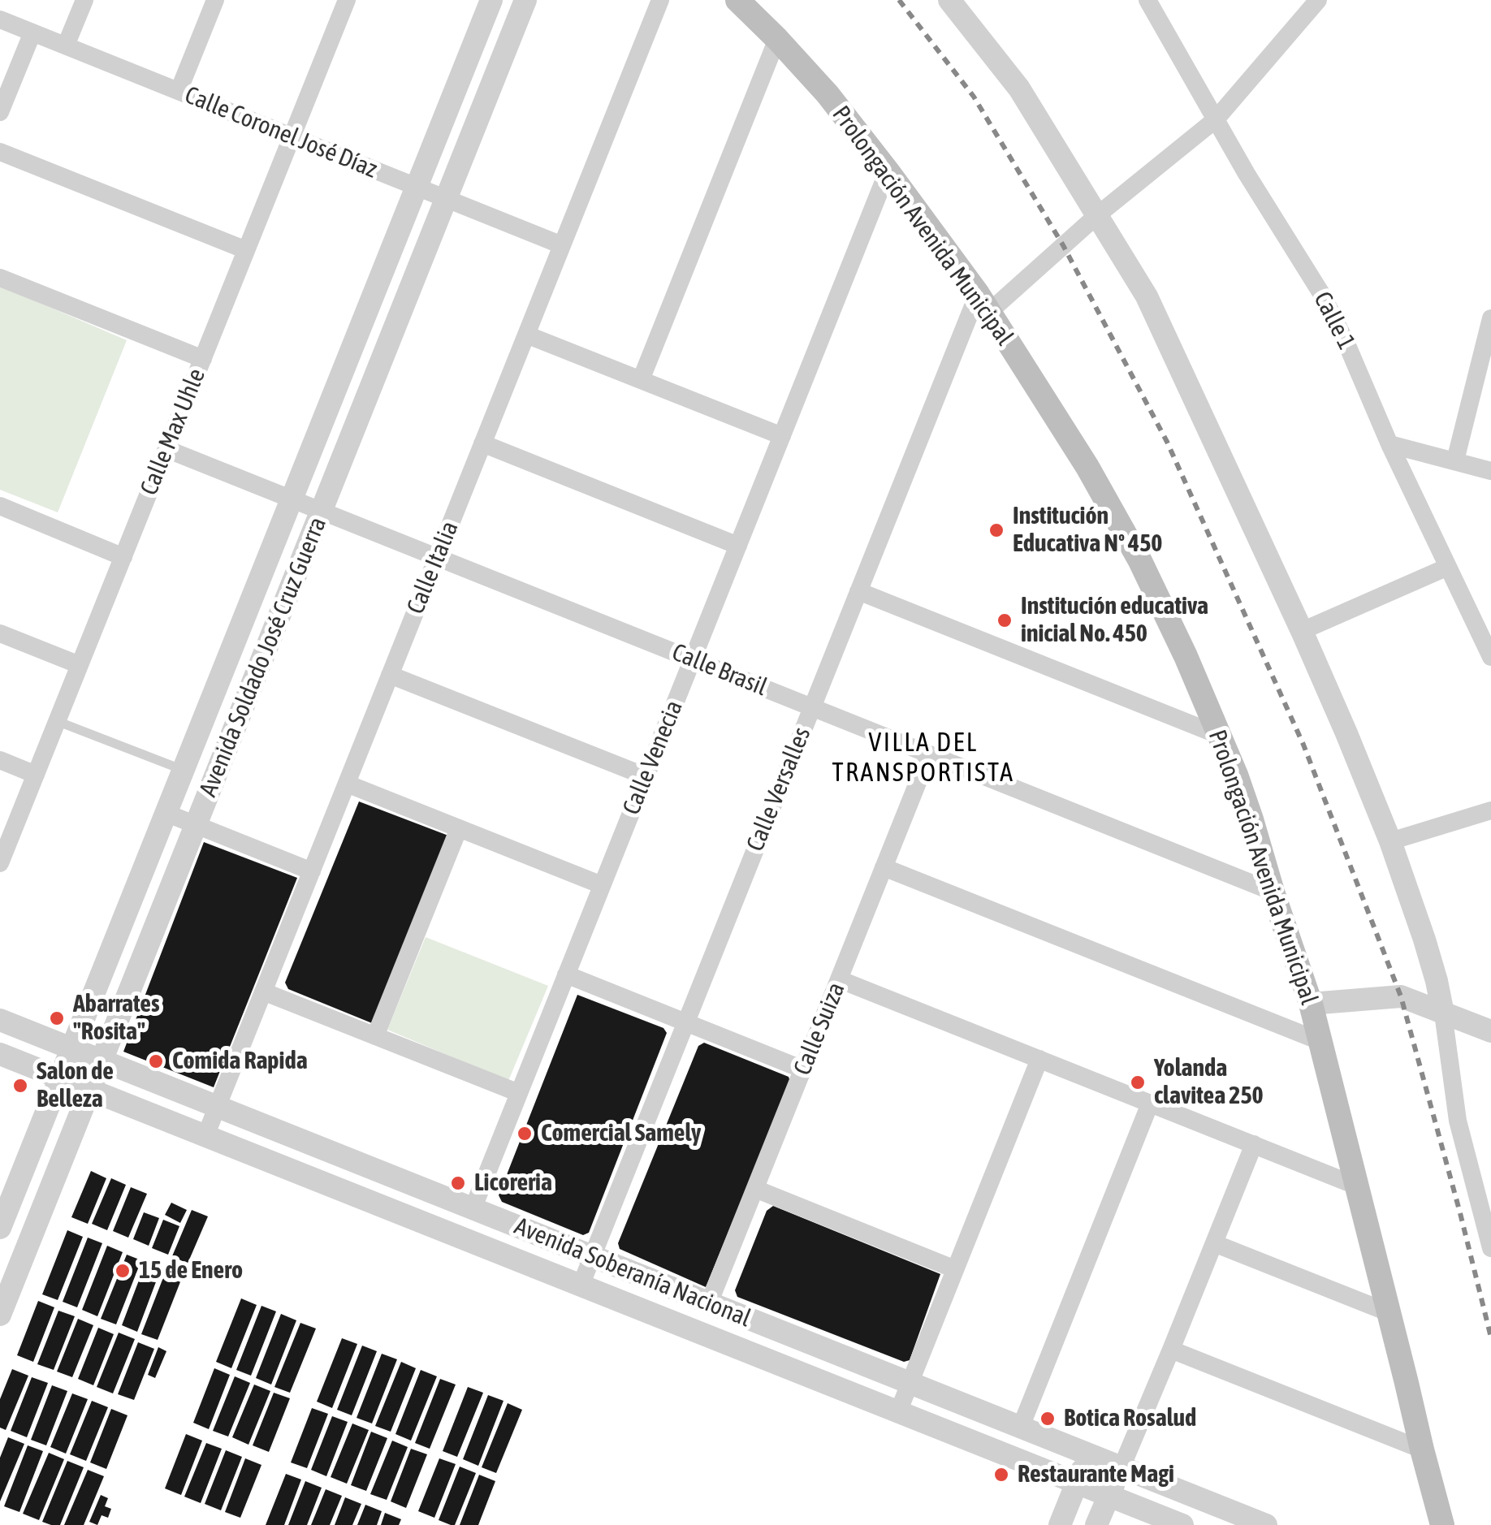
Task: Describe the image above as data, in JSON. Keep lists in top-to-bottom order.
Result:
{
  "streets": {
    "main road": ["Prolongación Avenida Municipal"],
    "street": [
      "Calle Coronel José Díaz",
      "Calle 1",
      "Calle Max Uhle",
      "Calle Italia",
      "Avenida Soldado José Cruz Guerra",
      "Calle Brasil",
      "Calle Venecia",
      "Calle Versalles",
      "Calle Suiza",
      "Avenida Soberanía Nacional"
    ]
  },
  "crossings": [
    ["Calle Coronel José Díaz", "Calle Max Uhle"],
    ["Calle Coronel José Díaz", "Calle Italia"],
    ["Calle Coronel José Díaz", "Avenida Soldado José Cruz Guerra"],
    ["Prolongación Avenida Municipal", "Calle Brasil"],
    ["Prolongación Avenida Municipal", "Calle Venecia"],
    ["Prolongación Avenida Municipal", "Calle Versalles"],
    ["Calle Max Uhle", "Calle Brasil"],
    ["Calle Italia", "Calle Brasil"],
    ["Calle Italia", "Avenida Soberanía Nacional"],
    ["Avenida Soldado José Cruz Guerra", "Calle Brasil"],
    ["Avenida Soldado José Cruz Guerra", "Avenida Soberanía Nacional"],
    ["Calle Brasil", "Calle Venecia"],
    ["Calle Brasil", "Calle Versalles"],
    ["Calle Brasil", "Calle Suiza"],
    ["Calle Venecia", "Avenida Soberanía Nacional"],
    ["Calle Versalles", "Avenida Soberanía Nacional"],
    ["Calle Suiza", "Avenida Soberanía Nacional"]
  ],
  "districts": ["VILLA DEL TRANSPORTISTA"],
  "places": [
    "Institución Educativa Nº 450",
    "Institución educativa inicial No. 450",
    "Abarrates \"Rosita\"",
    "Comida Rapida",
    "Yolanda clavitea 250",
    "Salon de Belleza",
    "Comercial Samely",
    "Licoreria",
    "15 de Enero",
    "Botica Rosalud",
    "Restaurante Magi"
  ]
}
